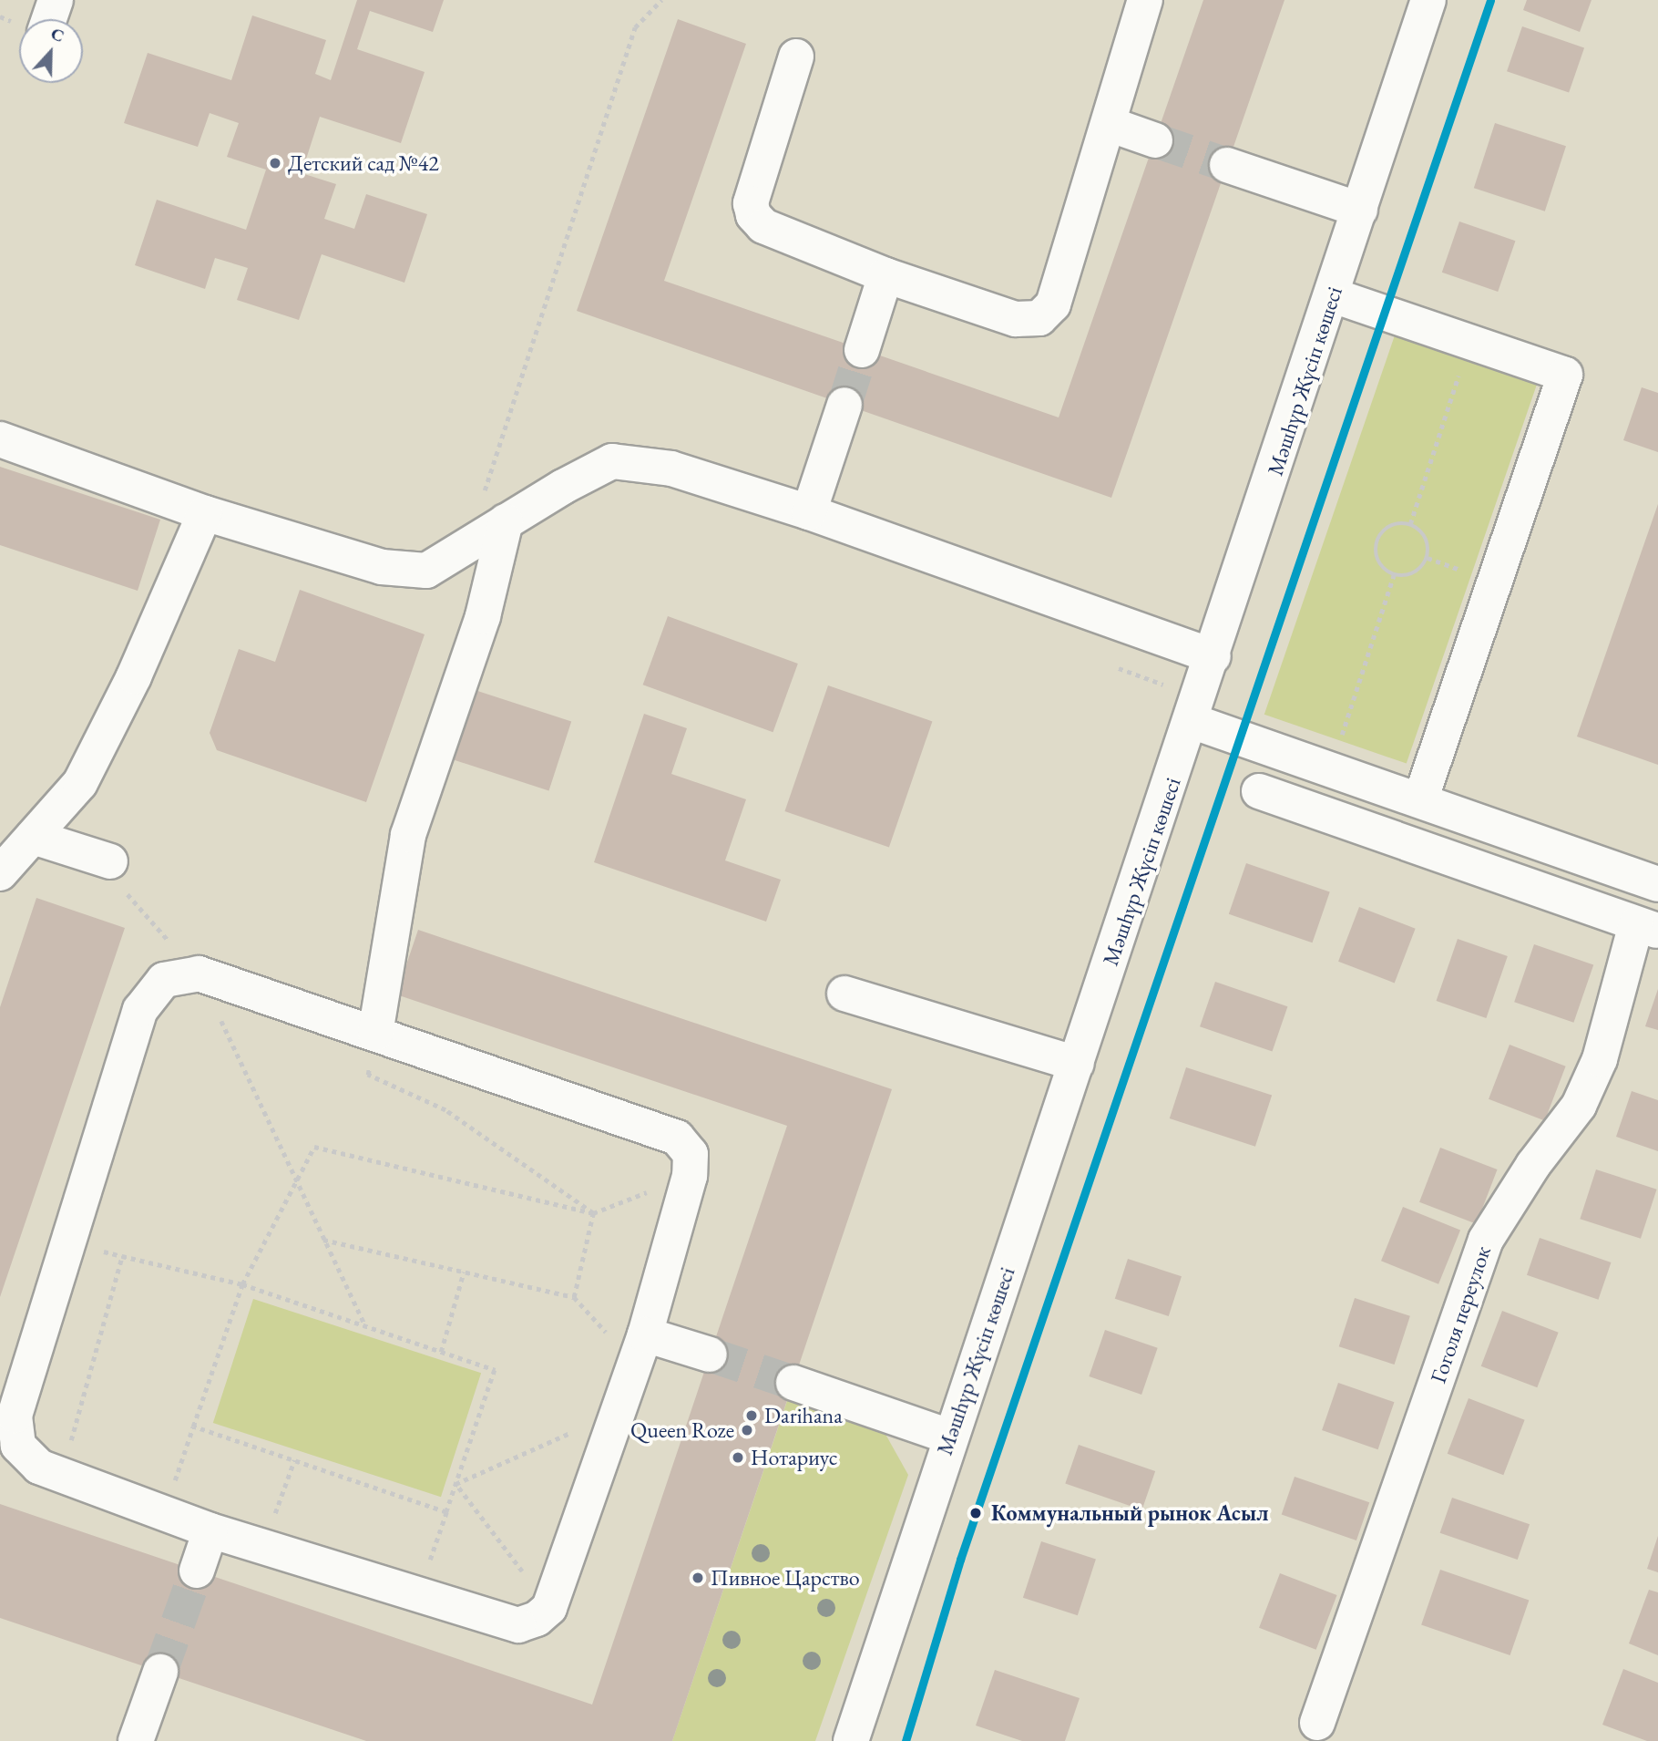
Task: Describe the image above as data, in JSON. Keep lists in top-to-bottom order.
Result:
{
  "streets": {
    "street": ["Мәшһүр Жүсіп көшесі", "Гоголя переулок"]
  },
  "places": [
    "Детский сад №42",
    "Darihana",
    "Queen Roze",
    "Нотариус",
    "Коммунальный рынок Асыл",
    "Пивное Царство"
  ],
  "north": "top"
}
